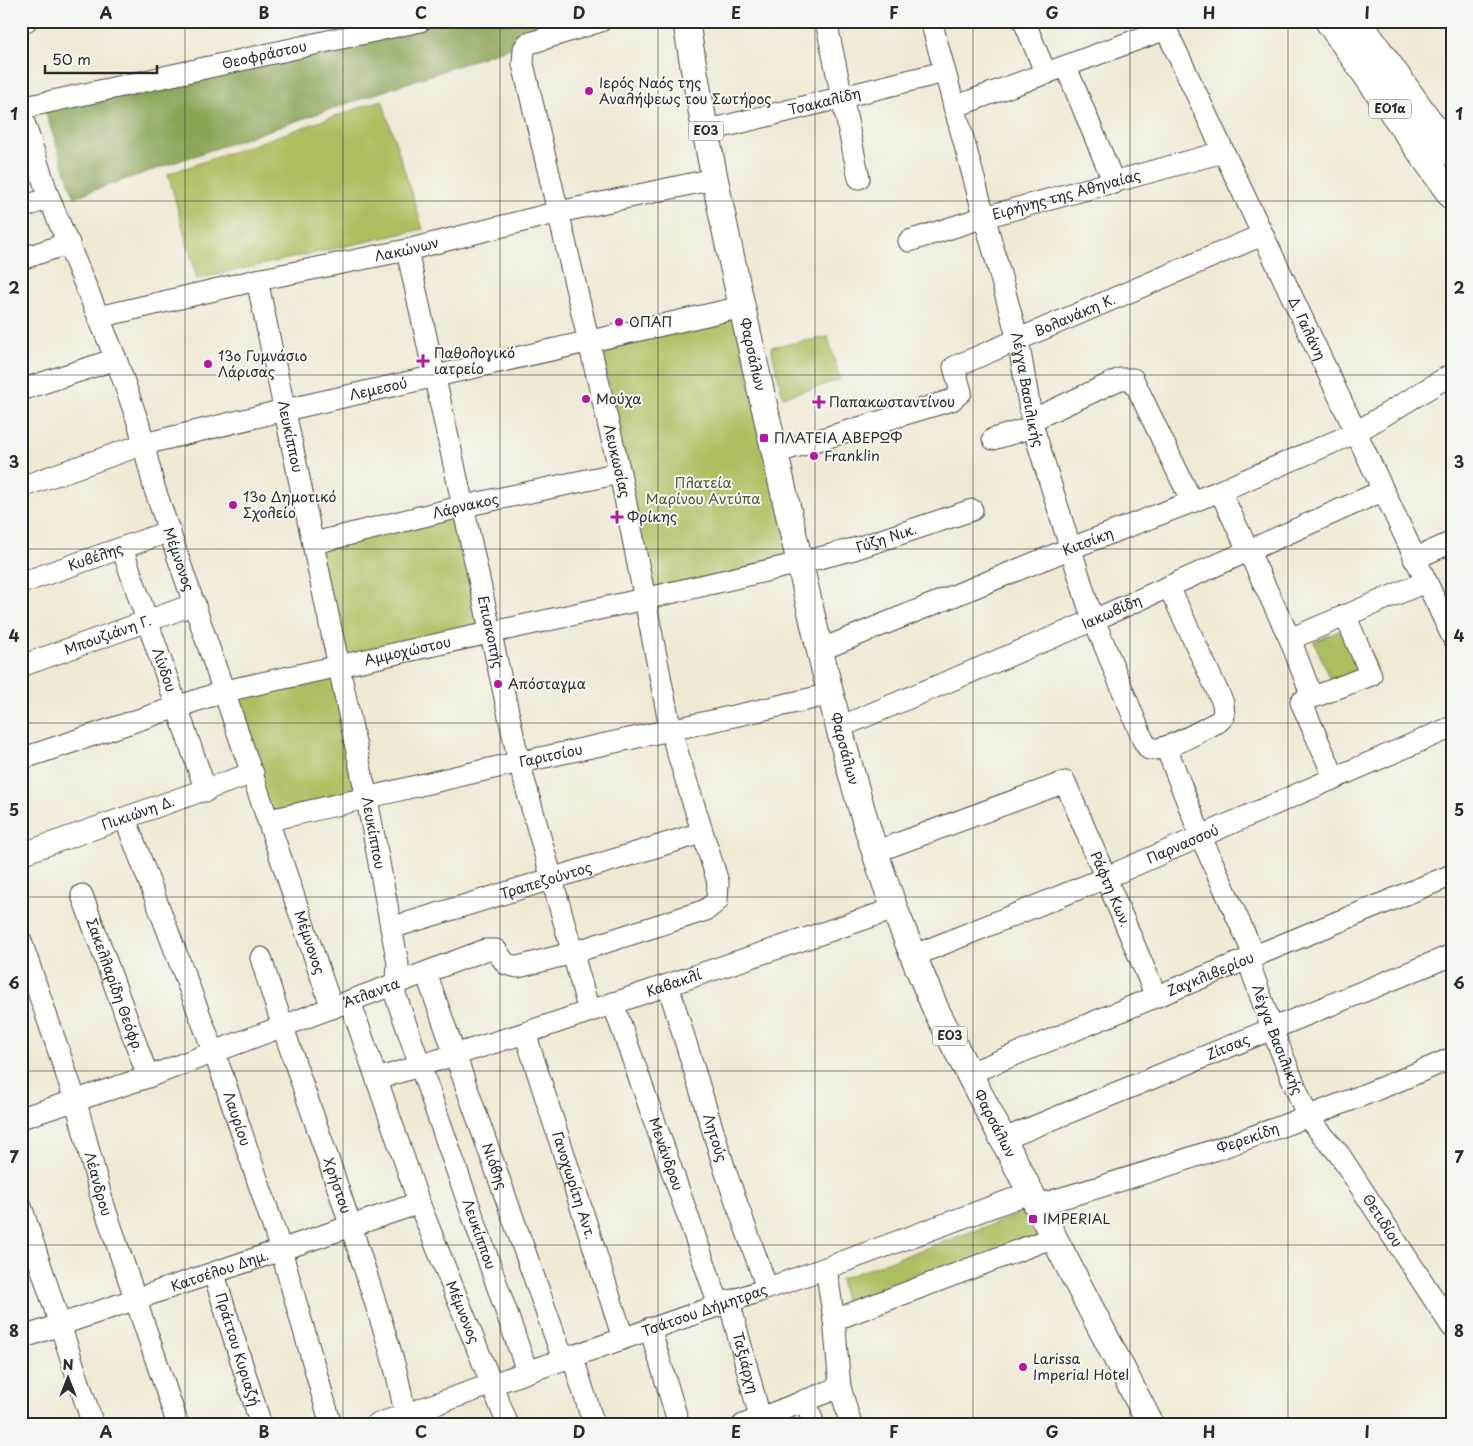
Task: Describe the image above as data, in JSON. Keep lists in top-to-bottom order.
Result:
{
  "streets": {
    "main road": ["ΕΟ1α", "ΕΟ3", "Φαρσάλων"],
    "street": [
      "Θεοφράστου",
      "Τσακαλίδη",
      "Ειρήνης της Αθηναίας",
      "Λακώνων",
      "Βολανάκη Κ.",
      "Δ. Γαλάνη",
      "Λεμεσού",
      "Λέγγα Βασιλικής",
      "Λευκίππου",
      "Λευκωσίας",
      "Λάρνακος",
      "Γύζη Νικ.",
      "Κιτσίκη",
      "Κυβέλης",
      "Μέμνονος",
      "Ιακωβίδη",
      "Επισκοπής",
      "Μπουζιάνη Γ.",
      "Αμμοχώστου",
      "Λίνδου",
      "Γαριτσίου",
      "Πικιώνη Δ.",
      "Παρνασσού",
      "Τραπεζούντος",
      "Ράφτη Κων.",
      "Ζαγκλιβερίου",
      "Καβακλί",
      "Σακελλαρίδη Θεόφρ.",
      "Άτλαντα",
      "Ζίτσας",
      "Λαυρίου",
      "Λητούς",
      "Φερεκίδη",
      "Μενάνδρου",
      "Νιόβης",
      "Λέανδρου",
      "Χρήστου",
      "Γανοχωρίτη Αντ.",
      "Θετιδίου",
      "Κατσέλου Δημ.",
      "Τσάτσου Δήμητρας",
      "Πράττου Κυριαζή",
      "Ταξιάρχη"
    ]
  },
  "crossings": [
    ["Τσακαλίδη", "Φαρσάλων"],
    ["Τσακαλίδη", "Λέγγα Βασιλικής"],
    ["Ειρήνης της Αθηναίας", "Δ. Γαλάνη"],
    ["Ειρήνης της Αθηναίας", "Λέγγα Βασιλικής"],
    ["Λακώνων", "Φαρσάλων"],
    ["Λακώνων", "Λευκίππου"],
    ["Λακώνων", "Λευκωσίας"],
    ["Λακώνων", "Μέμνονος"],
    ["Λακώνων", "Επισκοπής"],
    ["Βολανάκη Κ.", "Δ. Γαλάνη"],
    ["Βολανάκη Κ.", "Φαρσάλων"],
    ["Βολανάκη Κ.", "Λέγγα Βασιλικής"],
    ["Δ. Γαλάνη", "Κιτσίκη"],
    ["Δ. Γαλάνη", "Ιακωβίδη"],
    ["Φαρσάλων", "Λεμεσού"],
    ["Φαρσάλων", "Γύζη Νικ."],
    ["Φαρσάλων", "Κιτσίκη"],
    ["Φαρσάλων", "Ιακωβίδη"],
    ["Φαρσάλων", "Αμμοχώστου"],
    ["Φαρσάλων", "Γαριτσίου"],
    ["Φαρσάλων", "Παρνασσού"],
    ["Φαρσάλων", "Ράφτη Κων."],
    ["Φαρσάλων", "Ζαγκλιβερίου"],
    ["Φαρσάλων", "Καβακλί"],
    ["Φαρσάλων", "Ζίτσας"],
    ["Φαρσάλων", "Φερεκίδη"],
    ["Φαρσάλων", "Τσάτσου Δήμητρας"],
    ["Λεμεσού", "Λευκίππου"],
    ["Λεμεσού", "Λευκωσίας"],
    ["Λεμεσού", "Μέμνονος"],
    ["Λεμεσού", "Επισκοπής"],
    ["Λέγγα Βασιλικής", "Κιτσίκη"],
    ["Λέγγα Βασιλικής", "Ιακωβίδη"],
    ["Λέγγα Βασιλικής", "Παρνασσού"],
    ["Λέγγα Βασιλικής", "Ζαγκλιβερίου"],
    ["Λέγγα Βασιλικής", "Ζίτσας"],
    ["Λέγγα Βασιλικής", "Φερεκίδη"],
    ["Λέγγα Βασιλικής", "Θετιδίου"],
    ["Λευκίππου", "Λάρνακος"],
    ["Λευκίππου", "Αμμοχώστου"],
    ["Λευκίππου", "Γαριτσίου"],
    ["Λευκίππου", "Τραπεζούντος"],
    ["Λευκίππου", "Καβακλί"],
    ["Λευκίππου", "Άτλαντα"],
    ["Λευκίππου", "Τσάτσου Δήμητρας"],
    ["Λευκωσίας", "Λάρνακος"],
    ["Λευκωσίας", "Αμμοχώστου"],
    ["Λευκωσίας", "Γαριτσίου"],
    ["Λευκωσίας", "Τραπεζούντος"],
    ["Λευκωσίας", "Άτλαντα"],
    ["Λάρνακος", "Επισκοπής"],
    ["Γύζη Νικ.", "Αμμοχώστου"],
    ["Κυβέλης", "Μέμνονος"],
    ["Κυβέλης", "Λίνδου"],
    ["Μέμνονος", "Μπουζιάνη Γ."],
    ["Μέμνονος", "Αμμοχώστου"],
    ["Μέμνονος", "Γαριτσίου"],
    ["Μέμνονος", "Πικιώνη Δ."],
    ["Μέμνονος", "Καβακλί"],
    ["Μέμνονος", "Άτλαντα"],
    ["Μέμνονος", "Κατσέλου Δημ."],
    ["Μέμνονος", "Τσάτσου Δήμητρας"],
    ["Επισκοπής", "Αμμοχώστου"],
    ["Επισκοπής", "Γαριτσίου"],
    ["Επισκοπής", "Τραπεζούντος"],
    ["Επισκοπής", "Καβακλί"],
    ["Επισκοπής", "Άτλαντα"],
    ["Μπουζιάνη Γ.", "Λίνδου"],
    ["Αμμοχώστου", "Λίνδου"],
    ["Λίνδου", "Πικιώνη Δ."],
    ["Πικιώνη Δ.", "Λαυρίου"],
    ["Παρνασσού", "Ράφτη Κων."],
    ["Ράφτη Κων.", "Ζαγκλιβερίου"],
    ["Καβακλί", "Λητούς"],
    ["Καβακλί", "Μενάνδρου"],
    ["Καβακλί", "Νιόβης"],
    ["Καβακλί", "Γανοχωρίτη Αντ."],
    ["Σακελλαρίδη Θεόφρ.", "Άτλαντα"],
    ["Άτλαντα", "Λαυρίου"],
    ["Άτλαντα", "Νιόβης"],
    ["Άτλαντα", "Λέανδρου"],
    ["Άτλαντα", "Χρήστου"],
    ["Λαυρίου", "Κατσέλου Δημ."],
    ["Λητούς", "Τσάτσου Δήμητρας"],
    ["Φερεκίδη", "Θετιδίου"],
    ["Φερεκίδη", "Τσάτσου Δήμητρας"],
    ["Μενάνδρου", "Τσάτσου Δήμητρας"],
    ["Μενάνδρου", "Ταξιάρχη"],
    ["Νιόβης", "Τσάτσου Δήμητρας"],
    ["Λέανδρου", "Κατσέλου Δημ."],
    ["Χρήστου", "Κατσέλου Δημ."],
    ["Χρήστου", "Τσάτσου Δήμητρας"],
    ["Γανοχωρίτη Αντ.", "Τσάτσου Δήμητρας"],
    ["Κατσέλου Δημ.", "Πράττου Κυριαζή"],
    ["Τσάτσου Δήμητρας", "Ταξιάρχη"]
  ],
  "parks": ["Πλατεία Μαρίνου Αντύπα"],
  "places": {
    "other": [
      "Ιερός Ναός της Αναλήψεως του Σωτήρος",
      "ΟΠΑΠ",
      "13ο Γυμνάσιο Λάρισας",
      "Μούχα",
      "Franklin",
      "13ο Δημοτικό Σχολείο",
      "Απόσταγμα",
      "Larissa Imperial Hotel"
    ],
    "health": ["Παθολογικό ιατρείο", "Παπακωσταντίνου", "Φρίκης"],
    "transit": ["ΠΛΑΤΕΙΑ ΑΒΕΡΩΦ", "IMPERIAL"]
  },
  "scale_bar": "50 m",
  "north": "top",
  "grid": {
    "columns": [
      "A",
      "B",
      "C",
      "D",
      "E",
      "F",
      "G",
      "H",
      "I"
    ],
    "rows": [
      "1",
      "2",
      "3",
      "4",
      "5",
      "6",
      "7",
      "8"
    ]
  }
}
